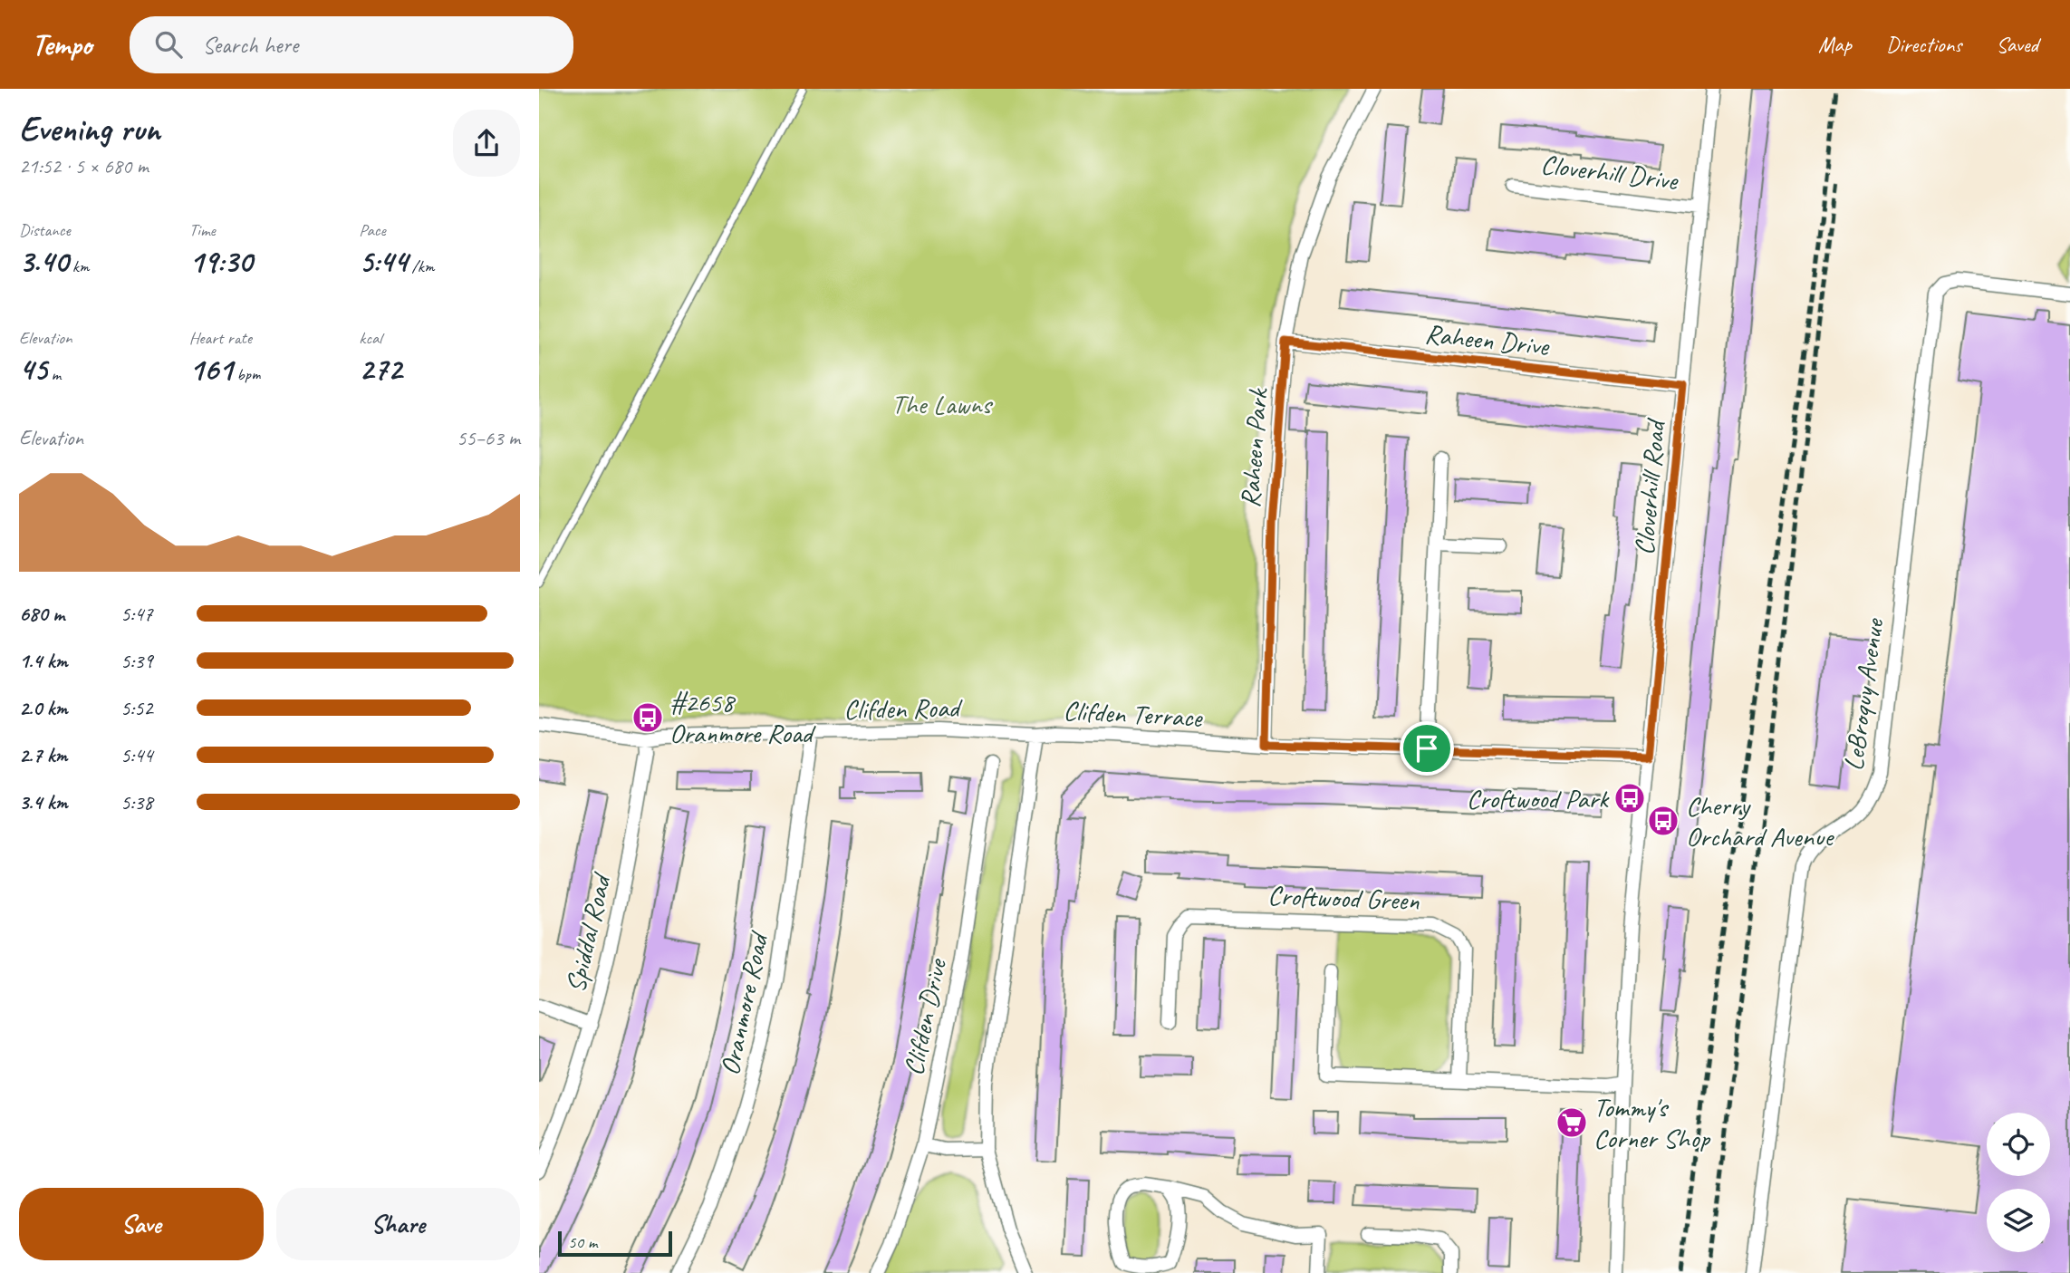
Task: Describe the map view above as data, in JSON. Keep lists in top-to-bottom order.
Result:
{
  "streets": {
    "street": [
      "Cloverhill Drive",
      "Raheen Drive",
      "Raheen Park",
      "Cloverhill Road",
      "LeBroquy Avenue",
      "Clifden Road",
      "Clifden Terrace",
      "Croftwood Green",
      "Spiddal Road",
      "Oranmore Road",
      "Clifden Drive"
    ]
  },
  "crossings": [
    ["Cloverhill Drive", "Cloverhill Road"],
    ["Raheen Drive", "Raheen Park"],
    ["Raheen Drive", "Cloverhill Road"],
    ["Raheen Park", "Clifden Terrace"],
    ["Clifden Road", "Clifden Terrace"],
    ["Clifden Road", "Spiddal Road"],
    ["Clifden Road", "Oranmore Road"]
  ],
  "parks": ["The Lawns"],
  "places": {
    "bus stop": ["#2658 Oranmore Road", "Croftwood Park", "Cherry Orchard Avenue"],
    "supermarket": ["Tommy's Corner Shop"]
  },
  "scale_bar": "50 m",
  "page": {
    "header": "Tempo",
    "search": "Search here",
    "nav": ["Map", "Directions", "Saved"],
    "heading": ["Evening run", "21:52 · 5 × 680 m"],
    "stats": [
      ["Distance", "3.40 km"],
      ["Time", "19:30"],
      ["Pace", "5:44 /km"],
      ["Elevation", "45 m"],
      ["Heart rate", "161 bpm"],
      ["kcal", "272"]
    ],
    "chart": ["Elevation", "55–63 m"],
    "list": [
      {
        "name": "680 m",
        "note": "5:47"
      },
      {
        "name": "1.4 km",
        "note": "5:39"
      },
      {
        "name": "2.0 km",
        "note": "5:52"
      },
      {
        "name": "2.7 km",
        "note": "5:44"
      },
      {
        "name": "3.4 km",
        "note": "5:38"
      }
    ],
    "buttons": ["Save", "Share"],
    "scale": "50 m"
  }
}
